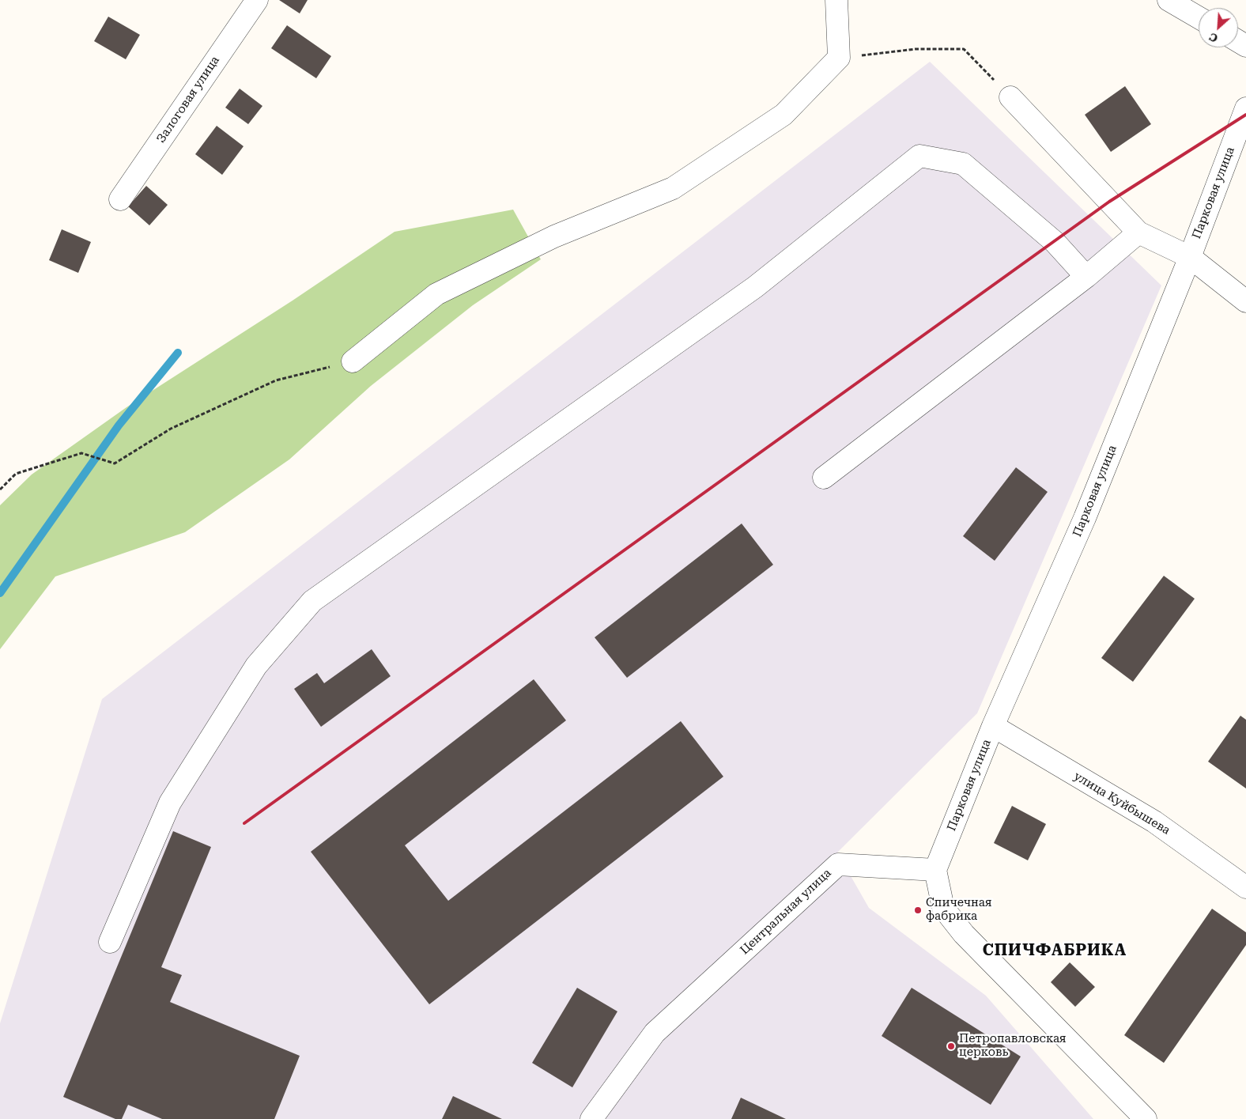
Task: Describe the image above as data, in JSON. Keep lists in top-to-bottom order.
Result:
{
  "streets": {
    "street": [
      "Залоговая улица",
      "Парковая улица",
      "улица Куйбышева",
      "Центральная улица"
    ]
  },
  "crossings": [
    ["Парковая улица", "улица Куйбышева"],
    ["Парковая улица", "Центральная улица"]
  ],
  "districts": ["СПИЧФАБРИКА"],
  "places": ["Спичечная фабрика", "Петропавловская церковь"],
  "north": "bottom left"
}
